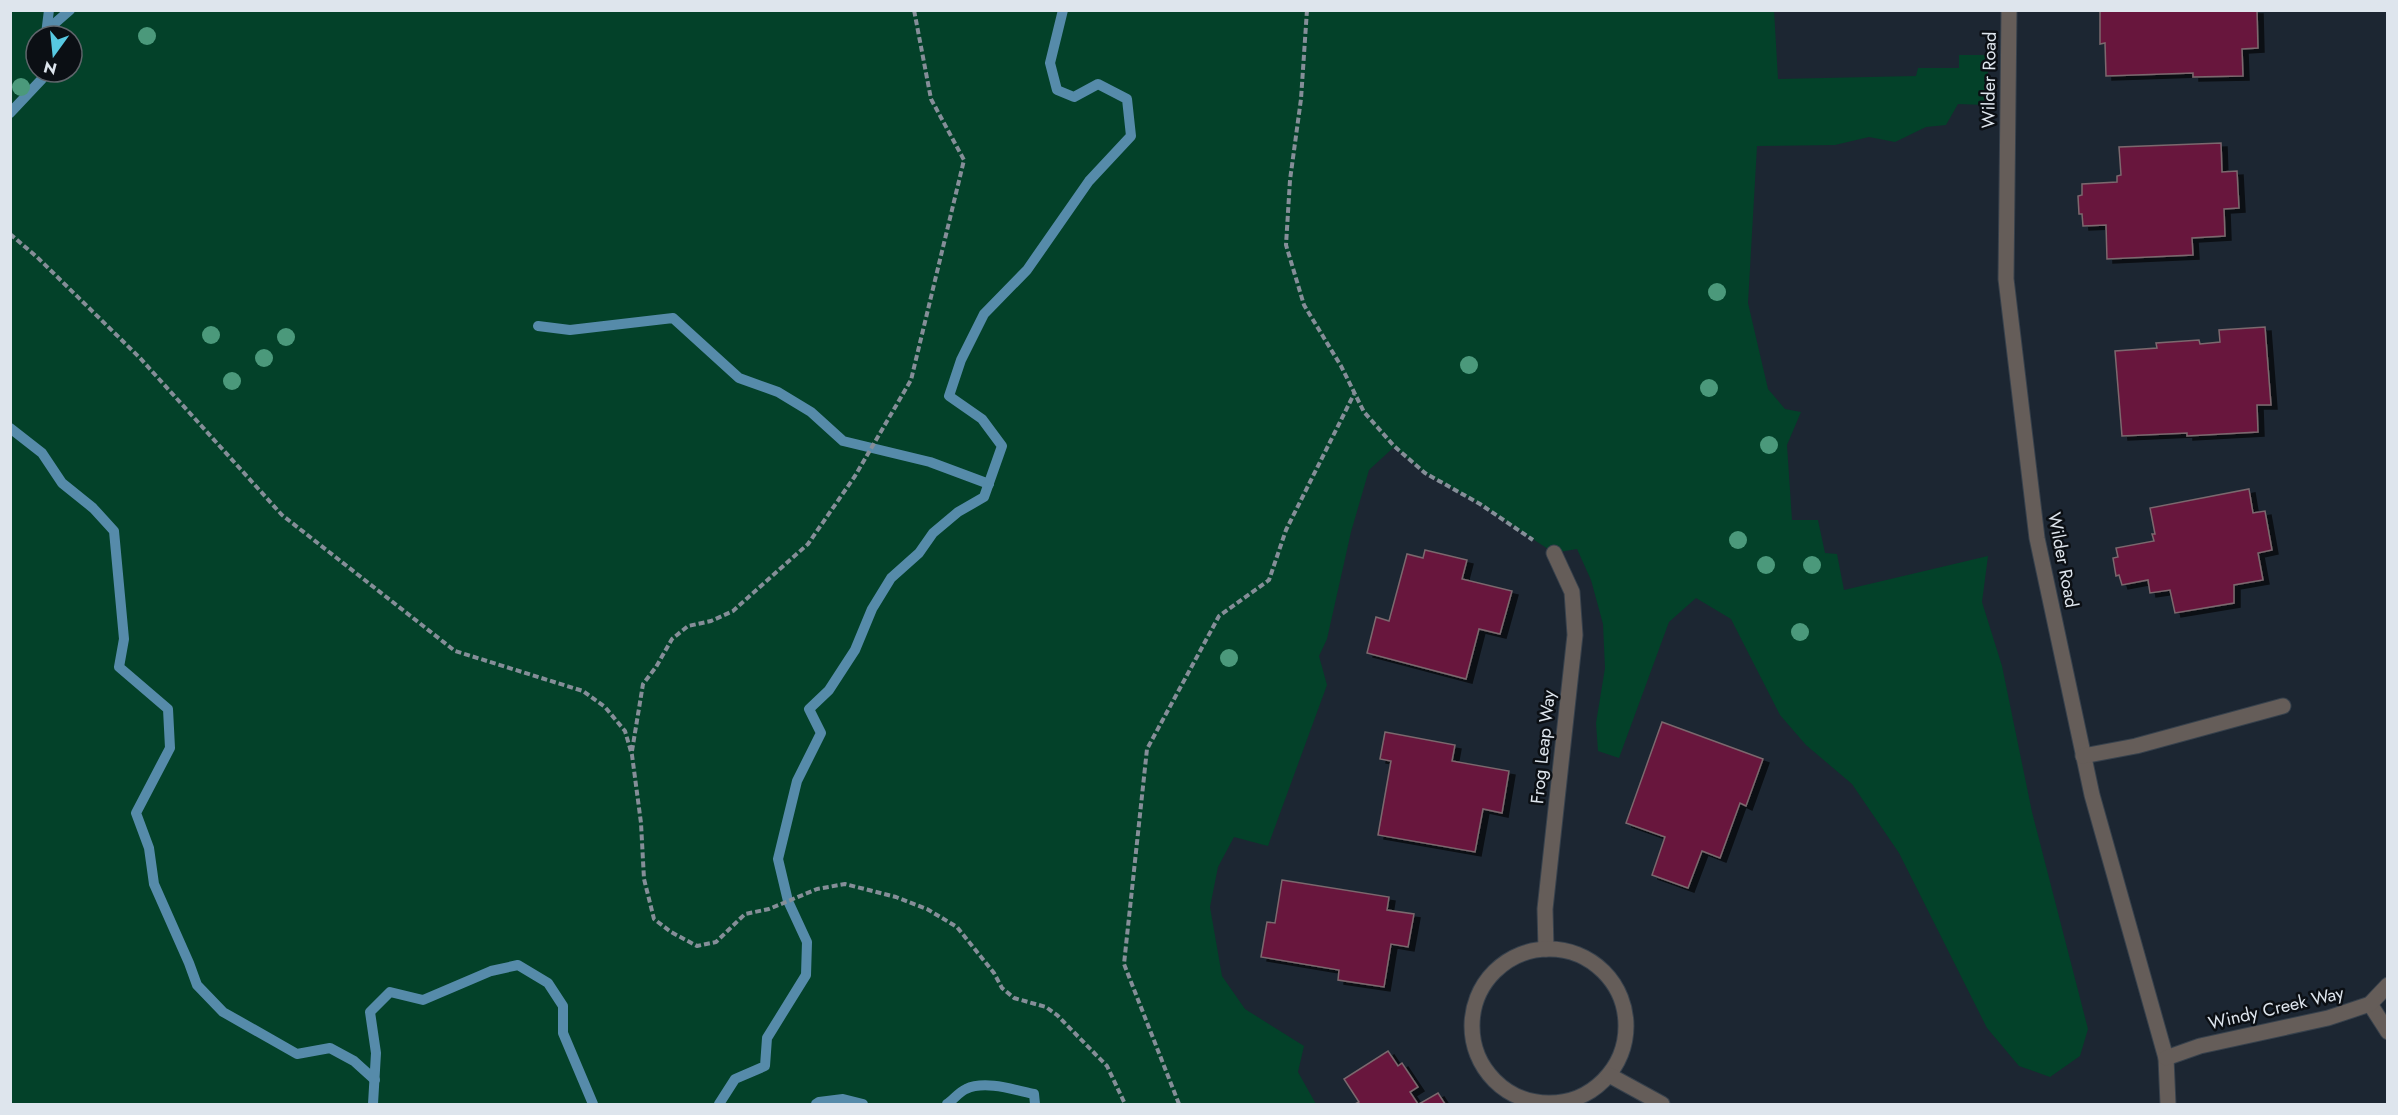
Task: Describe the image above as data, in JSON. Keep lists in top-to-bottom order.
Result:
{
  "streets": {
    "street": ["Wilder Road", "Frog Leap Way", "Windy Creek Way"]
  },
  "crossings": [
    ["Wilder Road", "Windy Creek Way"]
  ],
  "north": "bottom"
}
